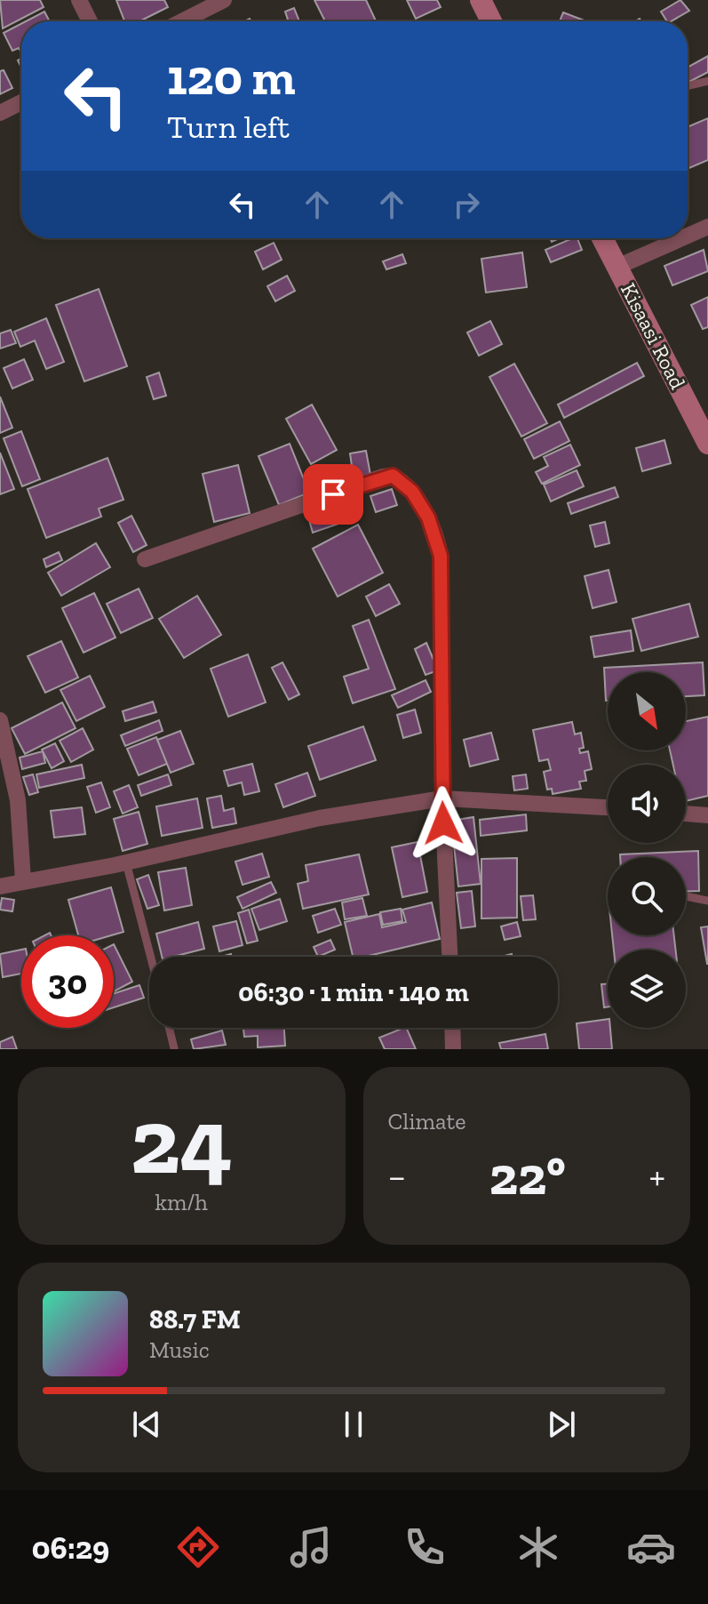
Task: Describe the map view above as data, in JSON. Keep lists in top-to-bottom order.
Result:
{
  "streets": {
    "main road": ["Kisaasi Road"]
  },
  "north": "bottom right",
  "page": {
    "turn": ["120 m", "Turn left"],
    "limit": "30",
    "trip": "06:30 · 1 min · 140 m",
    "tile": [
      ["24", "km/h"],
      "Climate"
    ],
    "heat": ["−", "22°", "+"],
    "song": ["88.7 FM", "Music"],
    "tabs": "06:29"
  }
}
